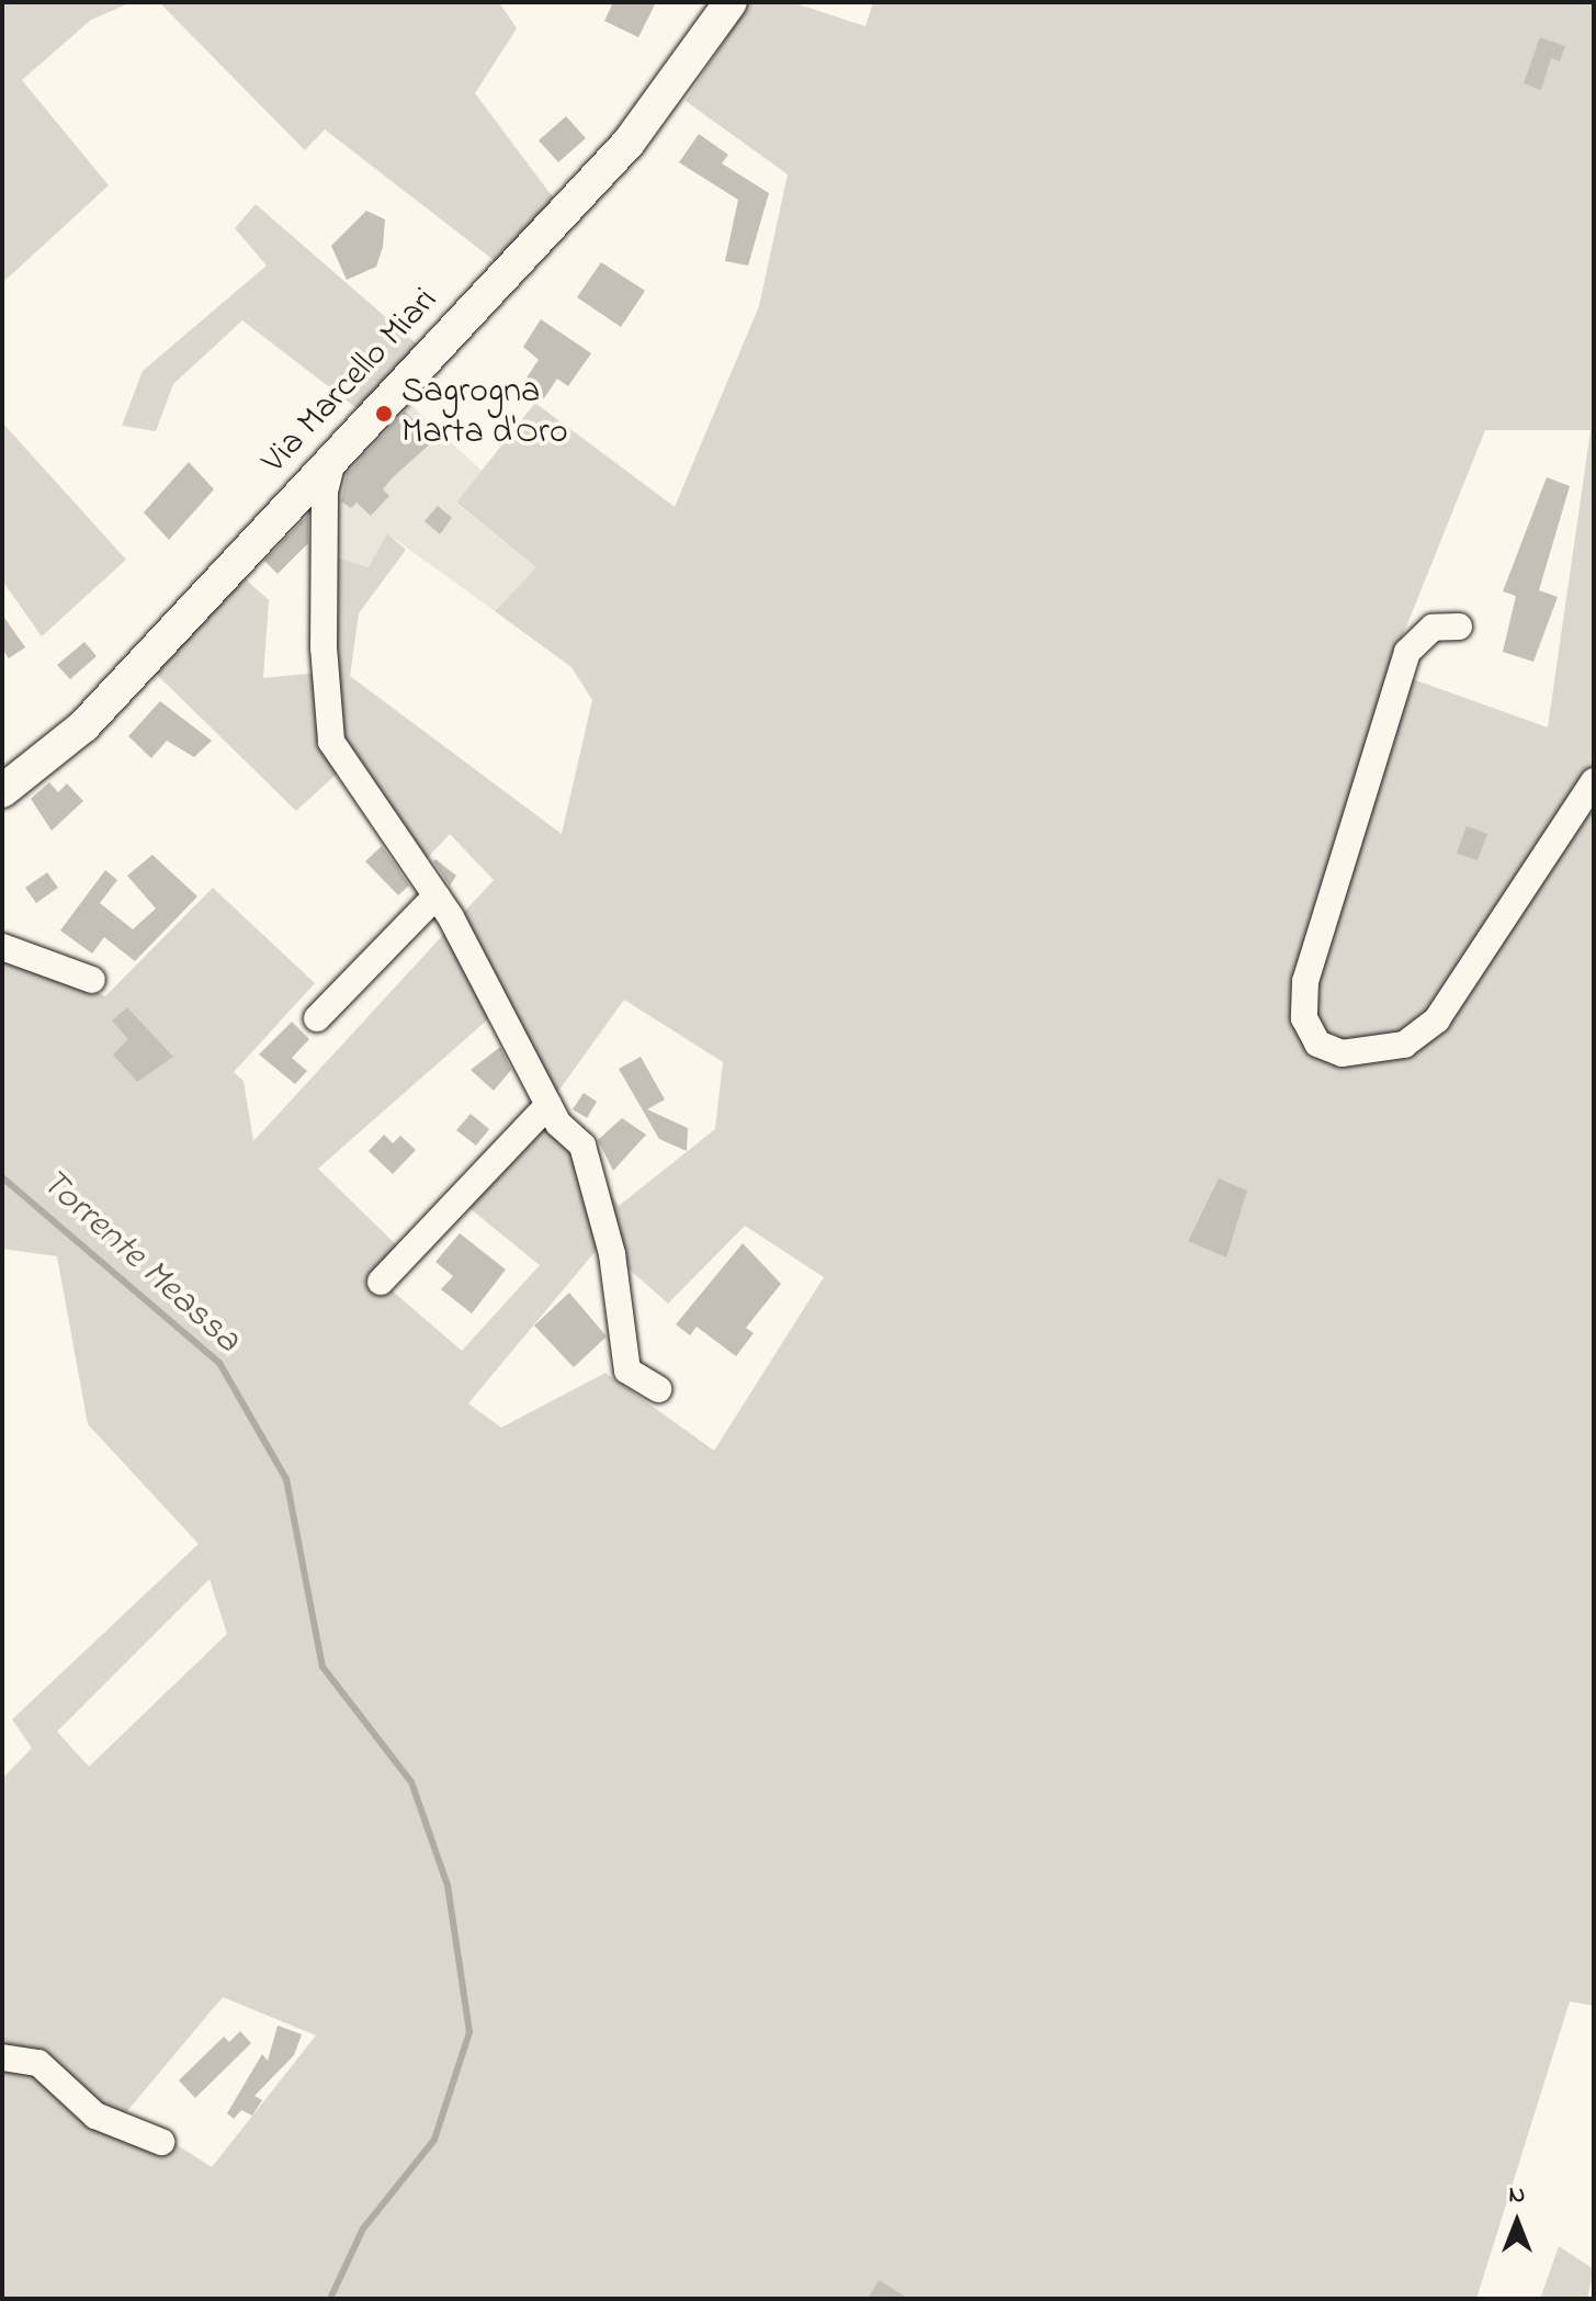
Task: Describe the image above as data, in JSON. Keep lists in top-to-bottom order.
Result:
{
  "streets": {
    "main road": ["Via Marcello Miari"]
  },
  "water": ["Torrente Meassa"],
  "places": ["Sagrogna Marta d'Oro"],
  "north": "top"
}
